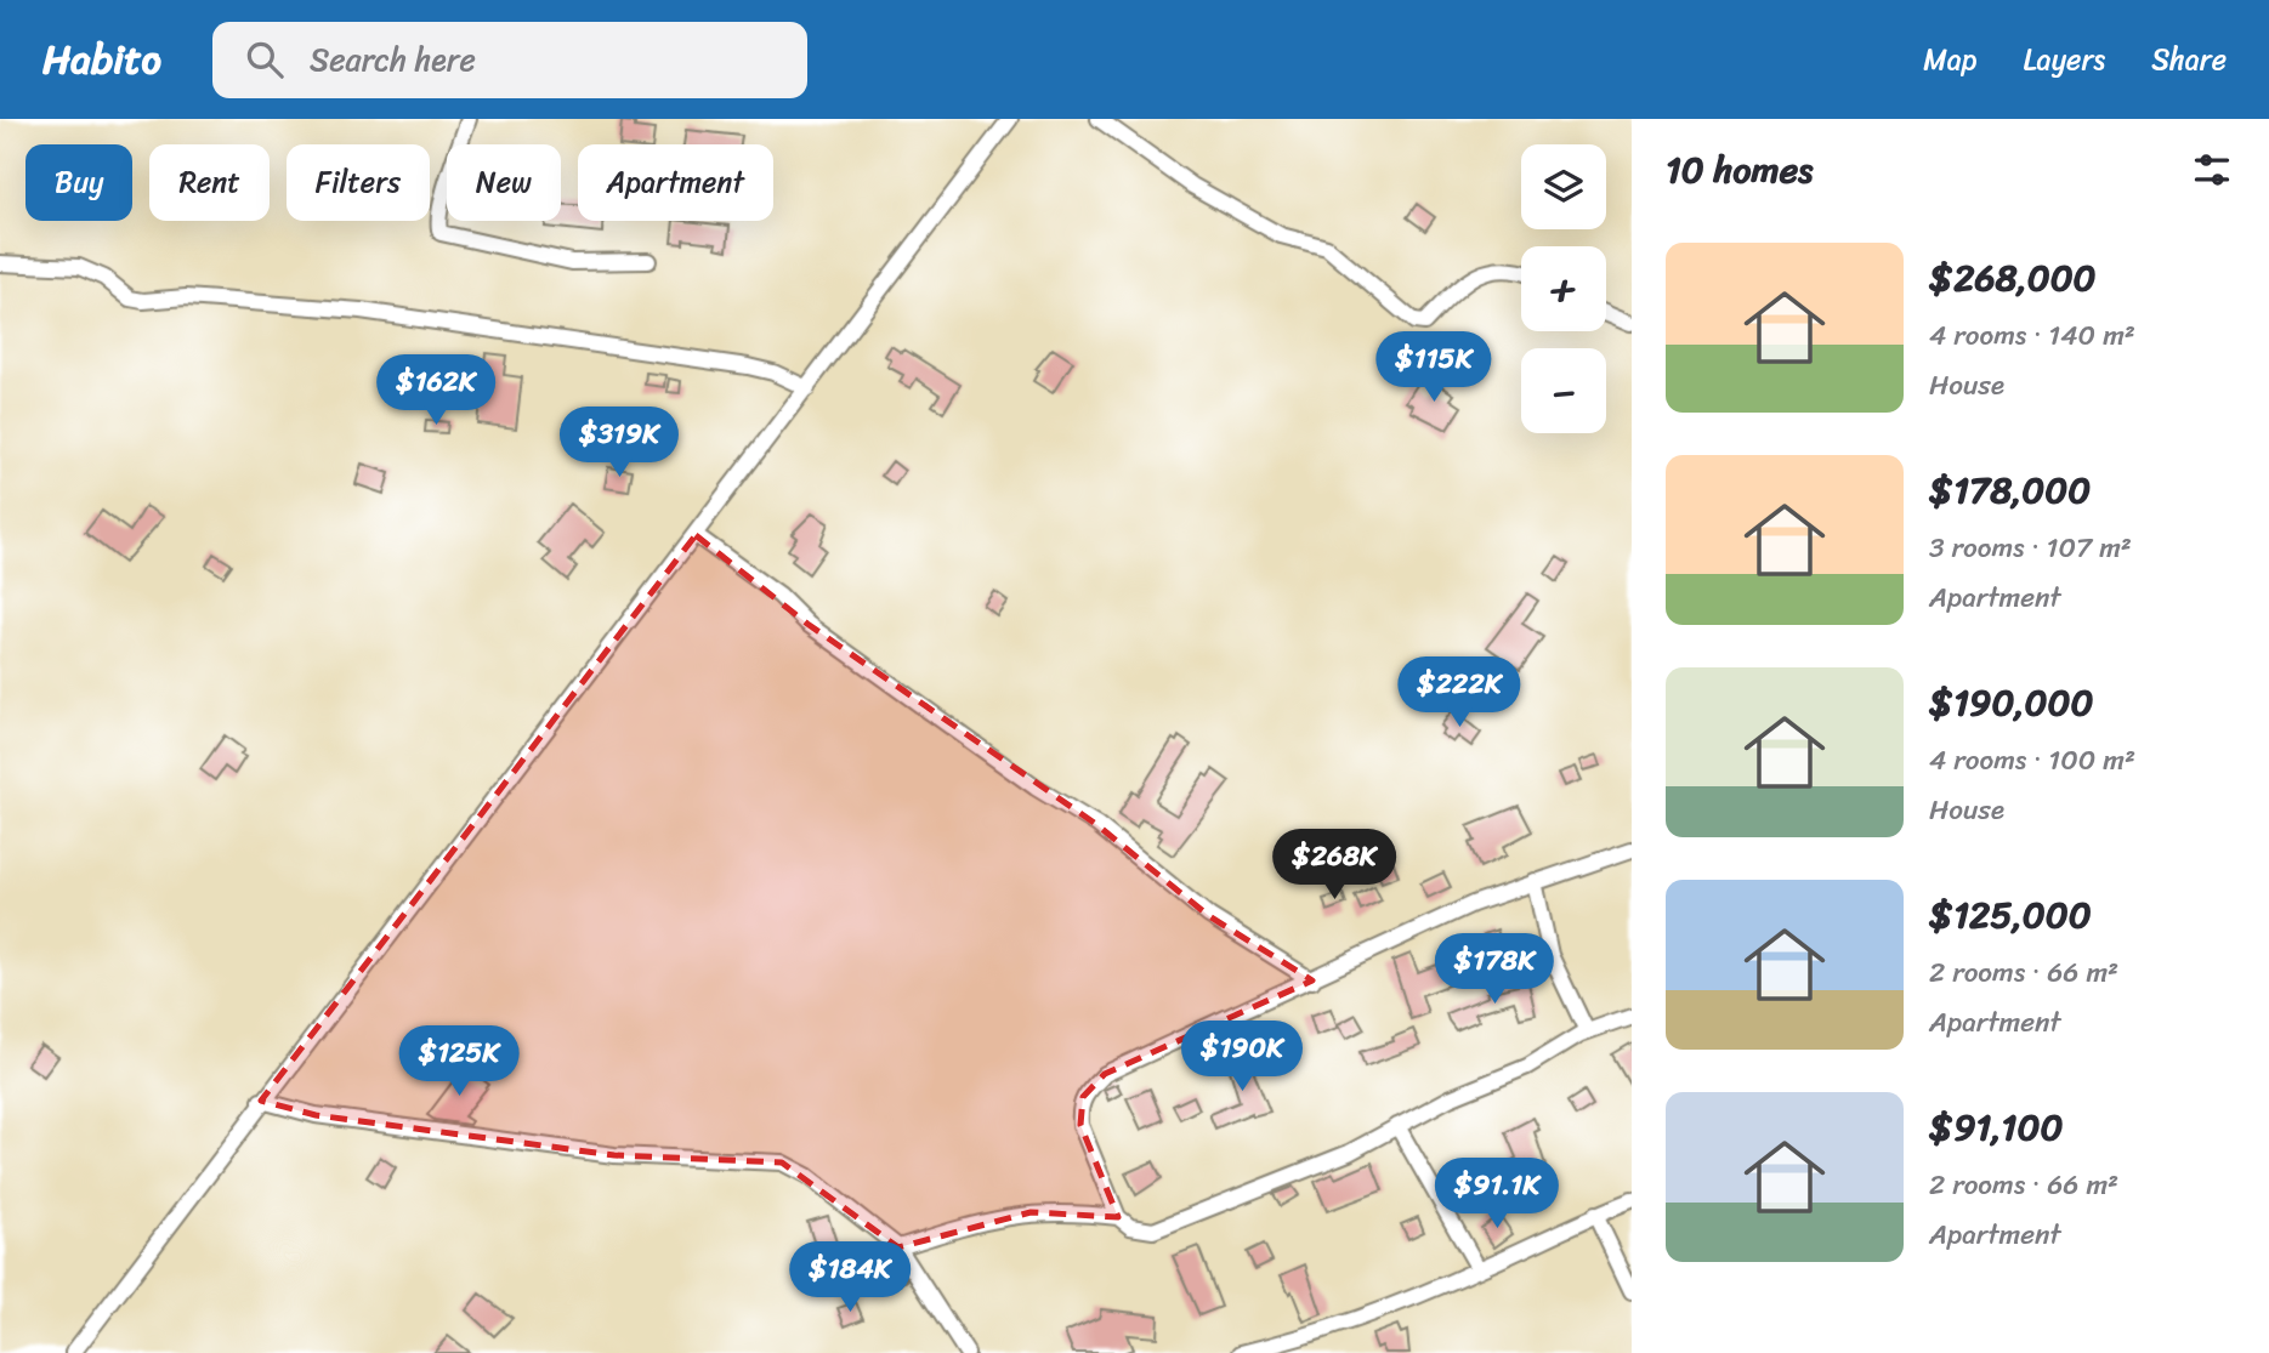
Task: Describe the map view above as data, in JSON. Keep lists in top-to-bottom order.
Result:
{
  "page": {
    "header": "Habito",
    "search": "Search here",
    "nav": ["Map", "Layers", "Share"],
    "heading": "10 homes",
    "map_buttons": ["+", "−"],
    "chip": [
      "Buy",
      "Rent",
      "Filters",
      "New",
      "Apartment"
    ],
    "list": [
      {
        "name": "$268,000",
        "note": "4 rooms · 140 m² · House"
      },
      {
        "name": "$178,000",
        "note": "3 rooms · 107 m² · Apartment"
      },
      {
        "name": "$190,000",
        "note": "4 rooms · 100 m² · House"
      },
      {
        "name": "$125,000",
        "note": "2 rooms · 66 m² · Apartment"
      },
      {
        "name": "$91,100",
        "note": "2 rooms · 66 m² · Apartment"
      }
    ],
    "price": [
      "$115K",
      "$162K",
      "$319K",
      "$222K",
      "$268K",
      "$178K",
      "$190K",
      "$125K",
      "$91.1K",
      "$184K"
    ]
  }
}
